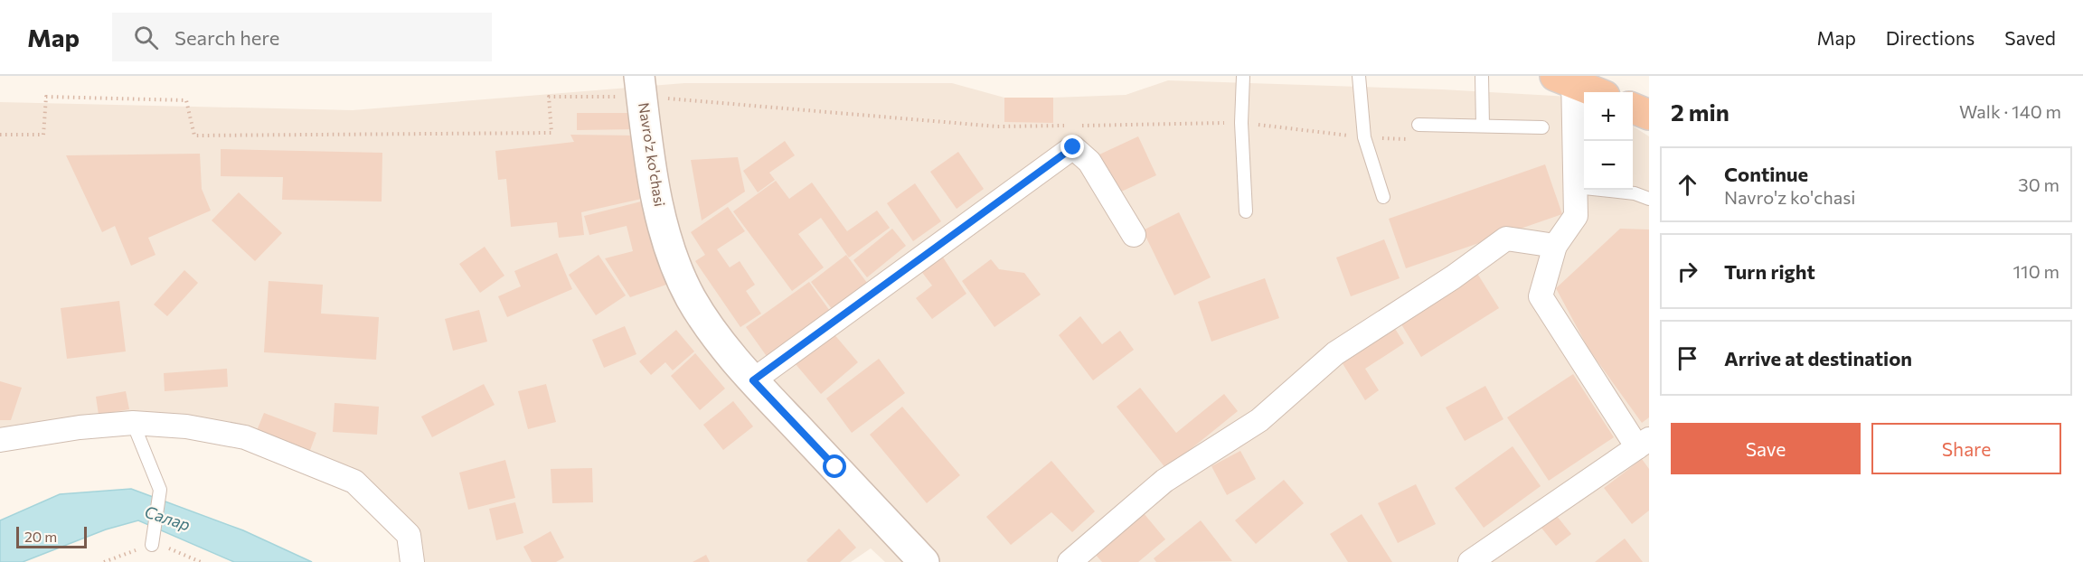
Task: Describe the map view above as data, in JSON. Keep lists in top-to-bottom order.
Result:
{
  "streets": {
    "street": ["Navro'z ko'chasi"]
  },
  "water": ["Салар"],
  "scale_bar": "20 m",
  "page": {
    "header": "Map",
    "search": "Search here",
    "nav": ["Map", "Directions", "Saved"],
    "heading": ["2 min", "Walk · 140 m"],
    "map_buttons": ["+", "−"],
    "list": [
      ["Continue", "Navro'z ko'chasi", "30 m"],
      ["Turn right", "110 m"],
      "Arrive at destination"
    ],
    "buttons": ["Save", "Share"],
    "scale": "20 m"
  }
}
